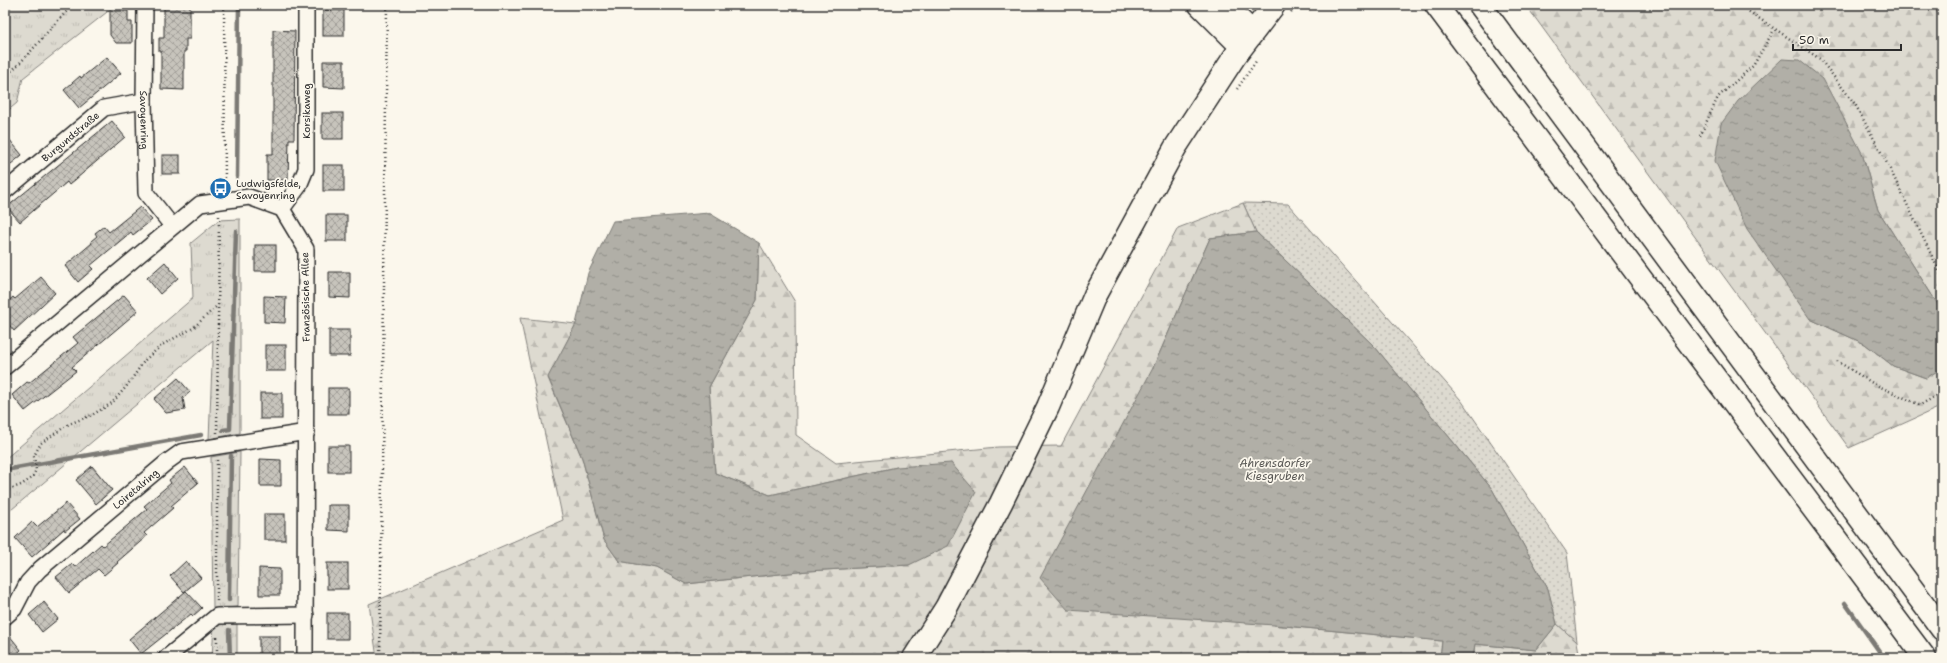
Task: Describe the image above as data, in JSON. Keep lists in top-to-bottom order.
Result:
{
  "streets": {
    "street": [
      "Korsikaweg",
      "Savoyenring",
      "Burgundstraße",
      "Französische Allee",
      "Loiretalring"
    ]
  },
  "crossings": [
    ["Korsikaweg", "Französische Allee"],
    ["Savoyenring", "Burgundstraße"],
    ["Französische Allee", "Loiretalring"]
  ],
  "water": ["Ahrensdorfer Kiesgruben"],
  "places": {
    "bus stop": ["Ludwigsfelde, Savoyenring"]
  },
  "scale_bar": "50 m"
}
